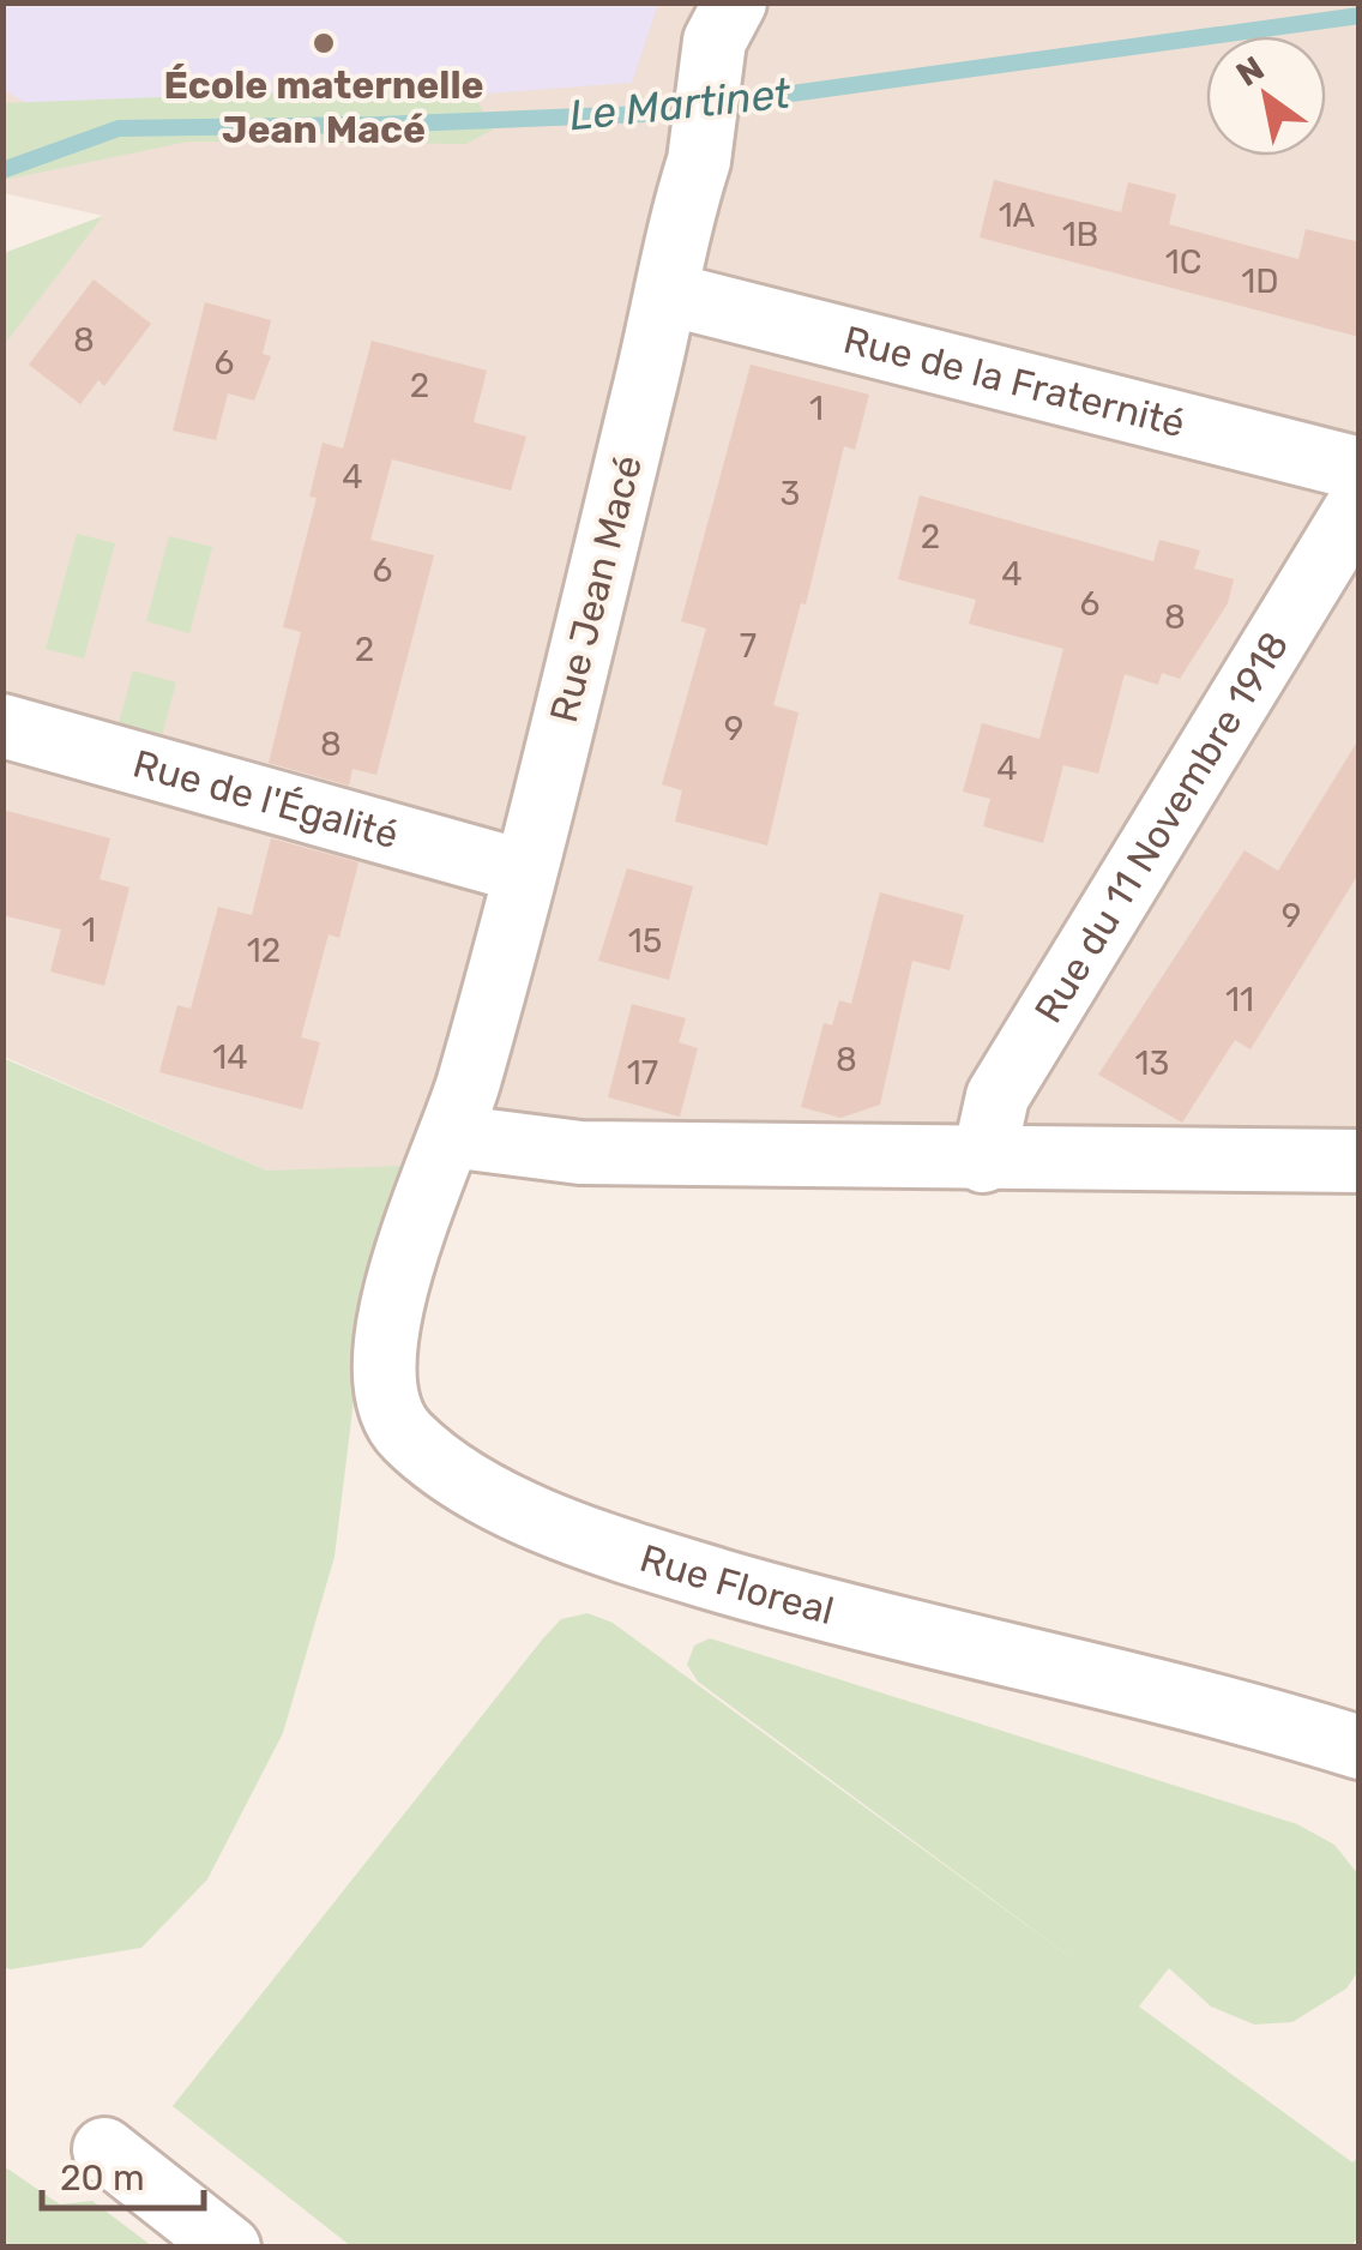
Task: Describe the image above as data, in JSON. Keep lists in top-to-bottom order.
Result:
{
  "streets": {
    "street": [
      "Rue de la Fraternité",
      "Rue Jean Macé",
      "Rue de l'Égalité",
      "Rue du 11 Novembre 1918",
      "Rue Floreal"
    ]
  },
  "crossings": [
    ["Rue de la Fraternité", "Rue Jean Macé"],
    ["Rue Jean Macé", "Rue de l'Égalité"],
    ["Rue Jean Macé", "Rue Floreal"]
  ],
  "water": ["Le Martinet"],
  "places": ["École maternelle Jean Macé"],
  "house_numbers": [
    "1A",
    "1B",
    "1C",
    "1D",
    "8",
    "6",
    "2",
    "1",
    "4",
    "3",
    "2",
    "6",
    "4",
    "6",
    "8",
    "7",
    "2",
    "9",
    "8",
    "4",
    "9",
    "1",
    "15",
    "12",
    "11",
    "14",
    "8",
    "13",
    "17"
  ],
  "scale_bar": "20 m",
  "north": "top left"
}
